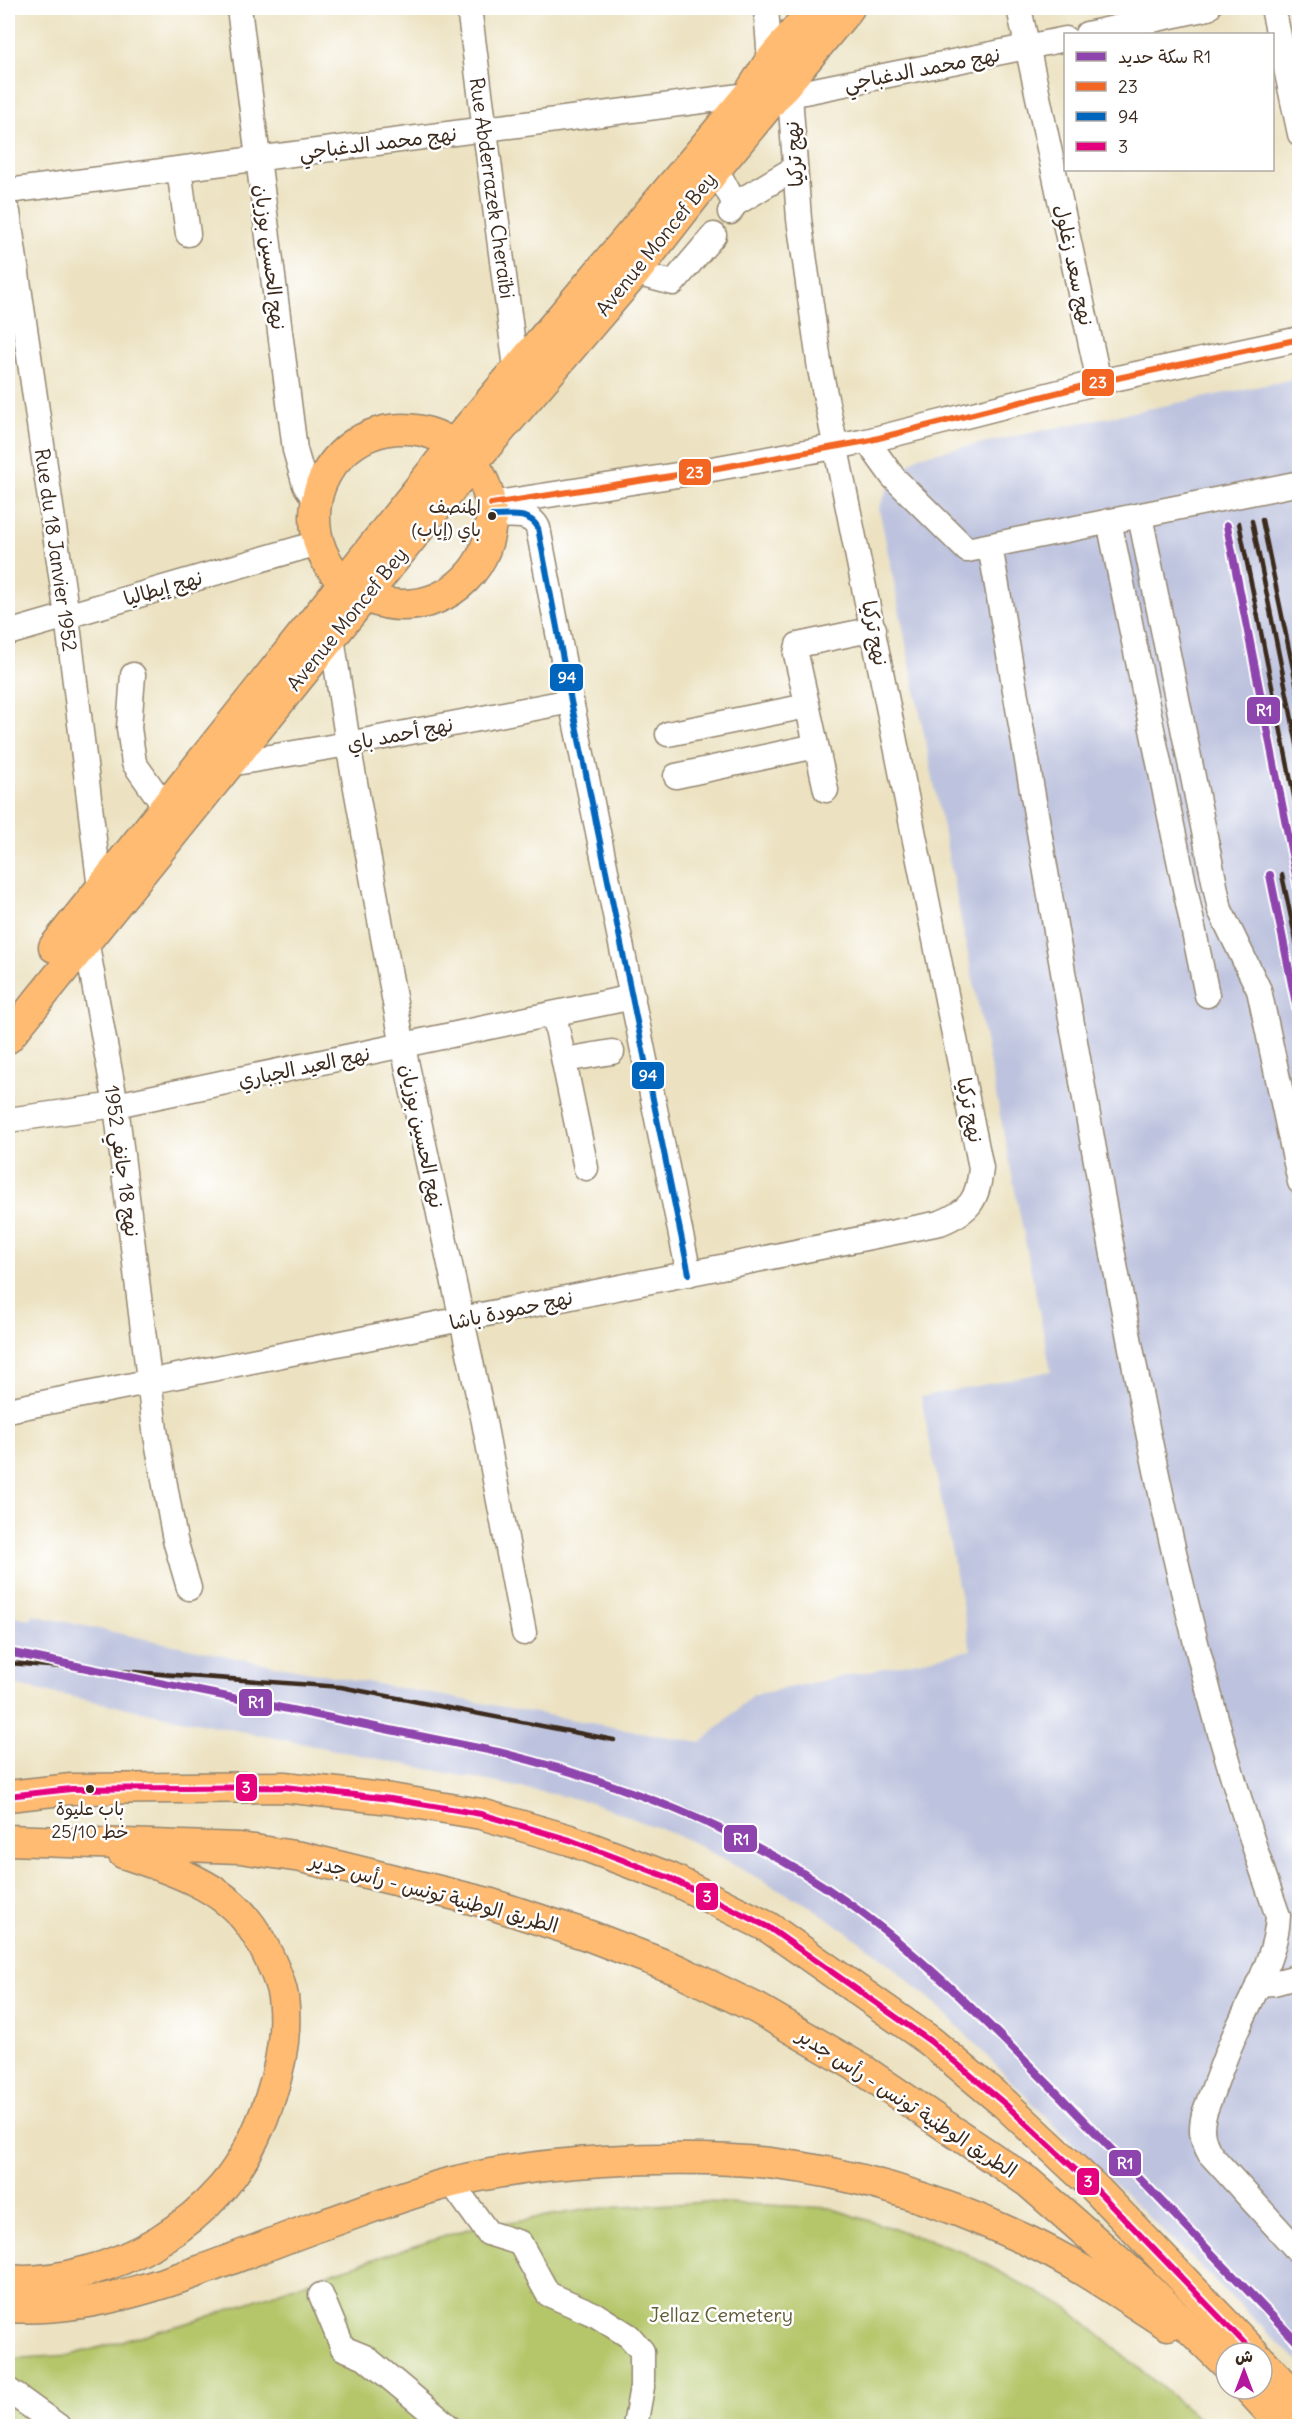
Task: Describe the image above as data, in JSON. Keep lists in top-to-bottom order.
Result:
{
  "streets": {
    "main road": ["Avenue Moncef Bey", "الطريق الوطنية تونس - رأس جدير"],
    "street": [
      "نهج محمد الدغباجي",
      "نهج تركيا",
      "Rue Abderrazek Cheraïbi",
      "نهج الحسين بوزيان",
      "نهج سعد زغلول",
      "Rue du 18 Janvier 1952",
      "نهج إيطاليا",
      "نهج أحمد باي",
      "نهج العيد الجباري",
      "نهج 18 جانفي 1952",
      "نهج حمودة باشا"
    ]
  },
  "crossings": [
    ["نهج محمد الدغباجي", "نهج تركيا"],
    ["نهج محمد الدغباجي", "Rue Abderrazek Cheraïbi"],
    ["نهج محمد الدغباجي", "Avenue Moncef Bey"],
    ["نهج محمد الدغباجي", "نهج الحسين بوزيان"],
    ["نهج محمد الدغباجي", "نهج سعد زغلول"],
    ["نهج تركيا", "Avenue Moncef Bey"],
    ["نهج تركيا", "نهج حمودة باشا"],
    ["Rue Abderrazek Cheraïbi", "Avenue Moncef Bey"],
    ["Avenue Moncef Bey", "نهج الحسين بوزيان"],
    ["Avenue Moncef Bey", "Rue du 18 Janvier 1952"],
    ["Avenue Moncef Bey", "نهج أحمد باي"],
    ["Avenue Moncef Bey", "نهج 18 جانفي 1952"],
    ["نهج الحسين بوزيان", "نهج أحمد باي"],
    ["نهج الحسين بوزيان", "نهج العيد الجباري"],
    ["نهج الحسين بوزيان", "نهج حمودة باشا"],
    ["Rue du 18 Janvier 1952", "نهج إيطاليا"],
    ["نهج العيد الجباري", "نهج 18 جانفي 1952"],
    ["نهج 18 جانفي 1952", "نهج حمودة باشا"]
  ],
  "parks": ["Jellaz Cemetery"],
  "places": ["المنصف باي (إياب)", "باب عليوة خط 25/10"],
  "lines": [
    "transit line 23",
    "transit line 94",
    "rail line R1",
    "transit line 3"
  ],
  "legend": [
    "سكة حديد R1",
    "23",
    "94",
    "3"
  ],
  "north": "top"
}
